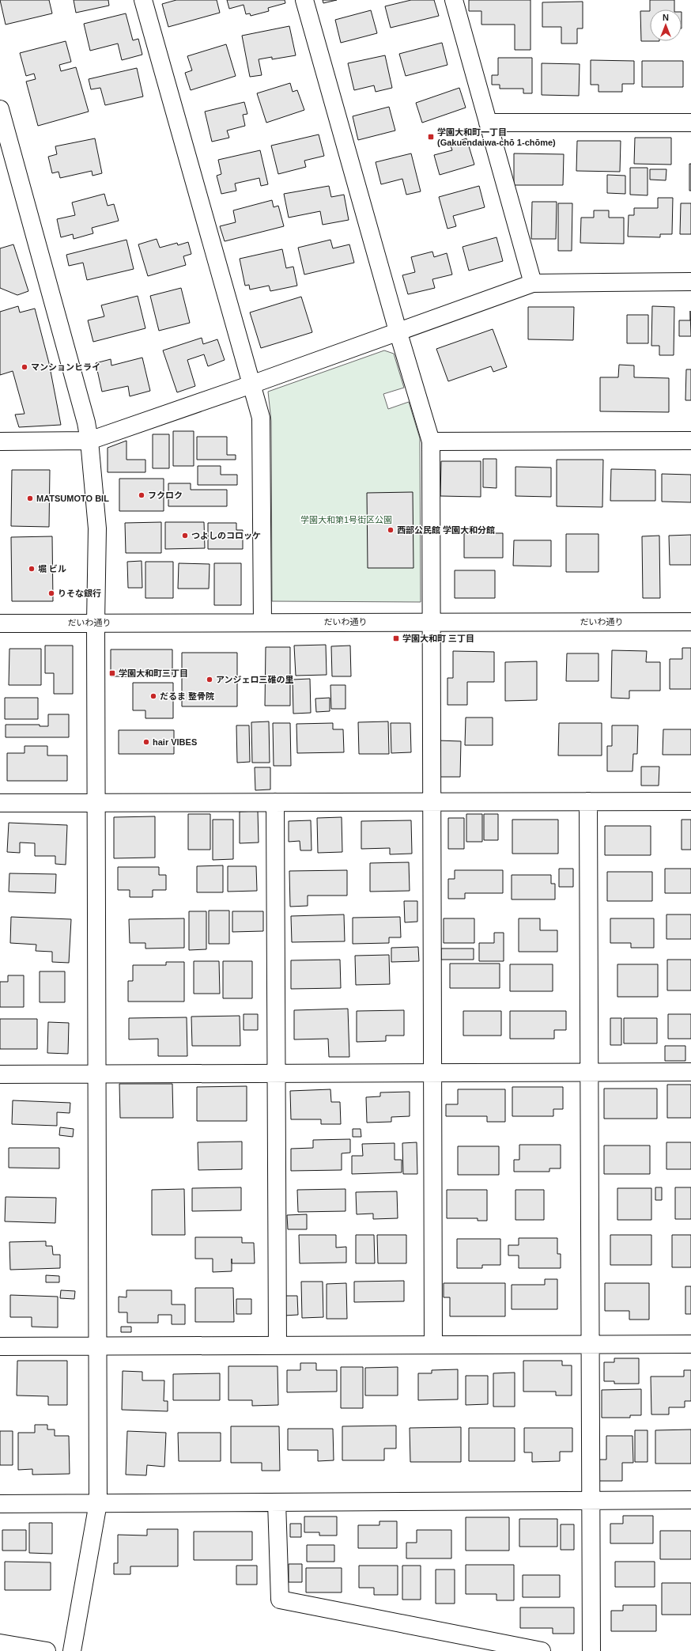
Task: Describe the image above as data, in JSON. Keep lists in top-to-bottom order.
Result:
{
  "streets": {
    "street": ["だいわ通り"]
  },
  "parks": ["学園大和第1号街区公園"],
  "places": {
    "transit": ["学園大和町一丁目 (Gakuendaiwa-chō 1-chōme)", "学園大和町 三丁目", "学園大和町三丁目"],
    "other": [
      "マンションヒライ",
      "フクロク",
      "MATSUMOTO BIL",
      "西部公民館 学園大和分館",
      "つよしのコロッケ",
      "堀 ビル",
      "りそな銀行",
      "アンジェロ三碓の里",
      "だるま 整骨院",
      "hair VIBES"
    ]
  },
  "north": "top"
}
